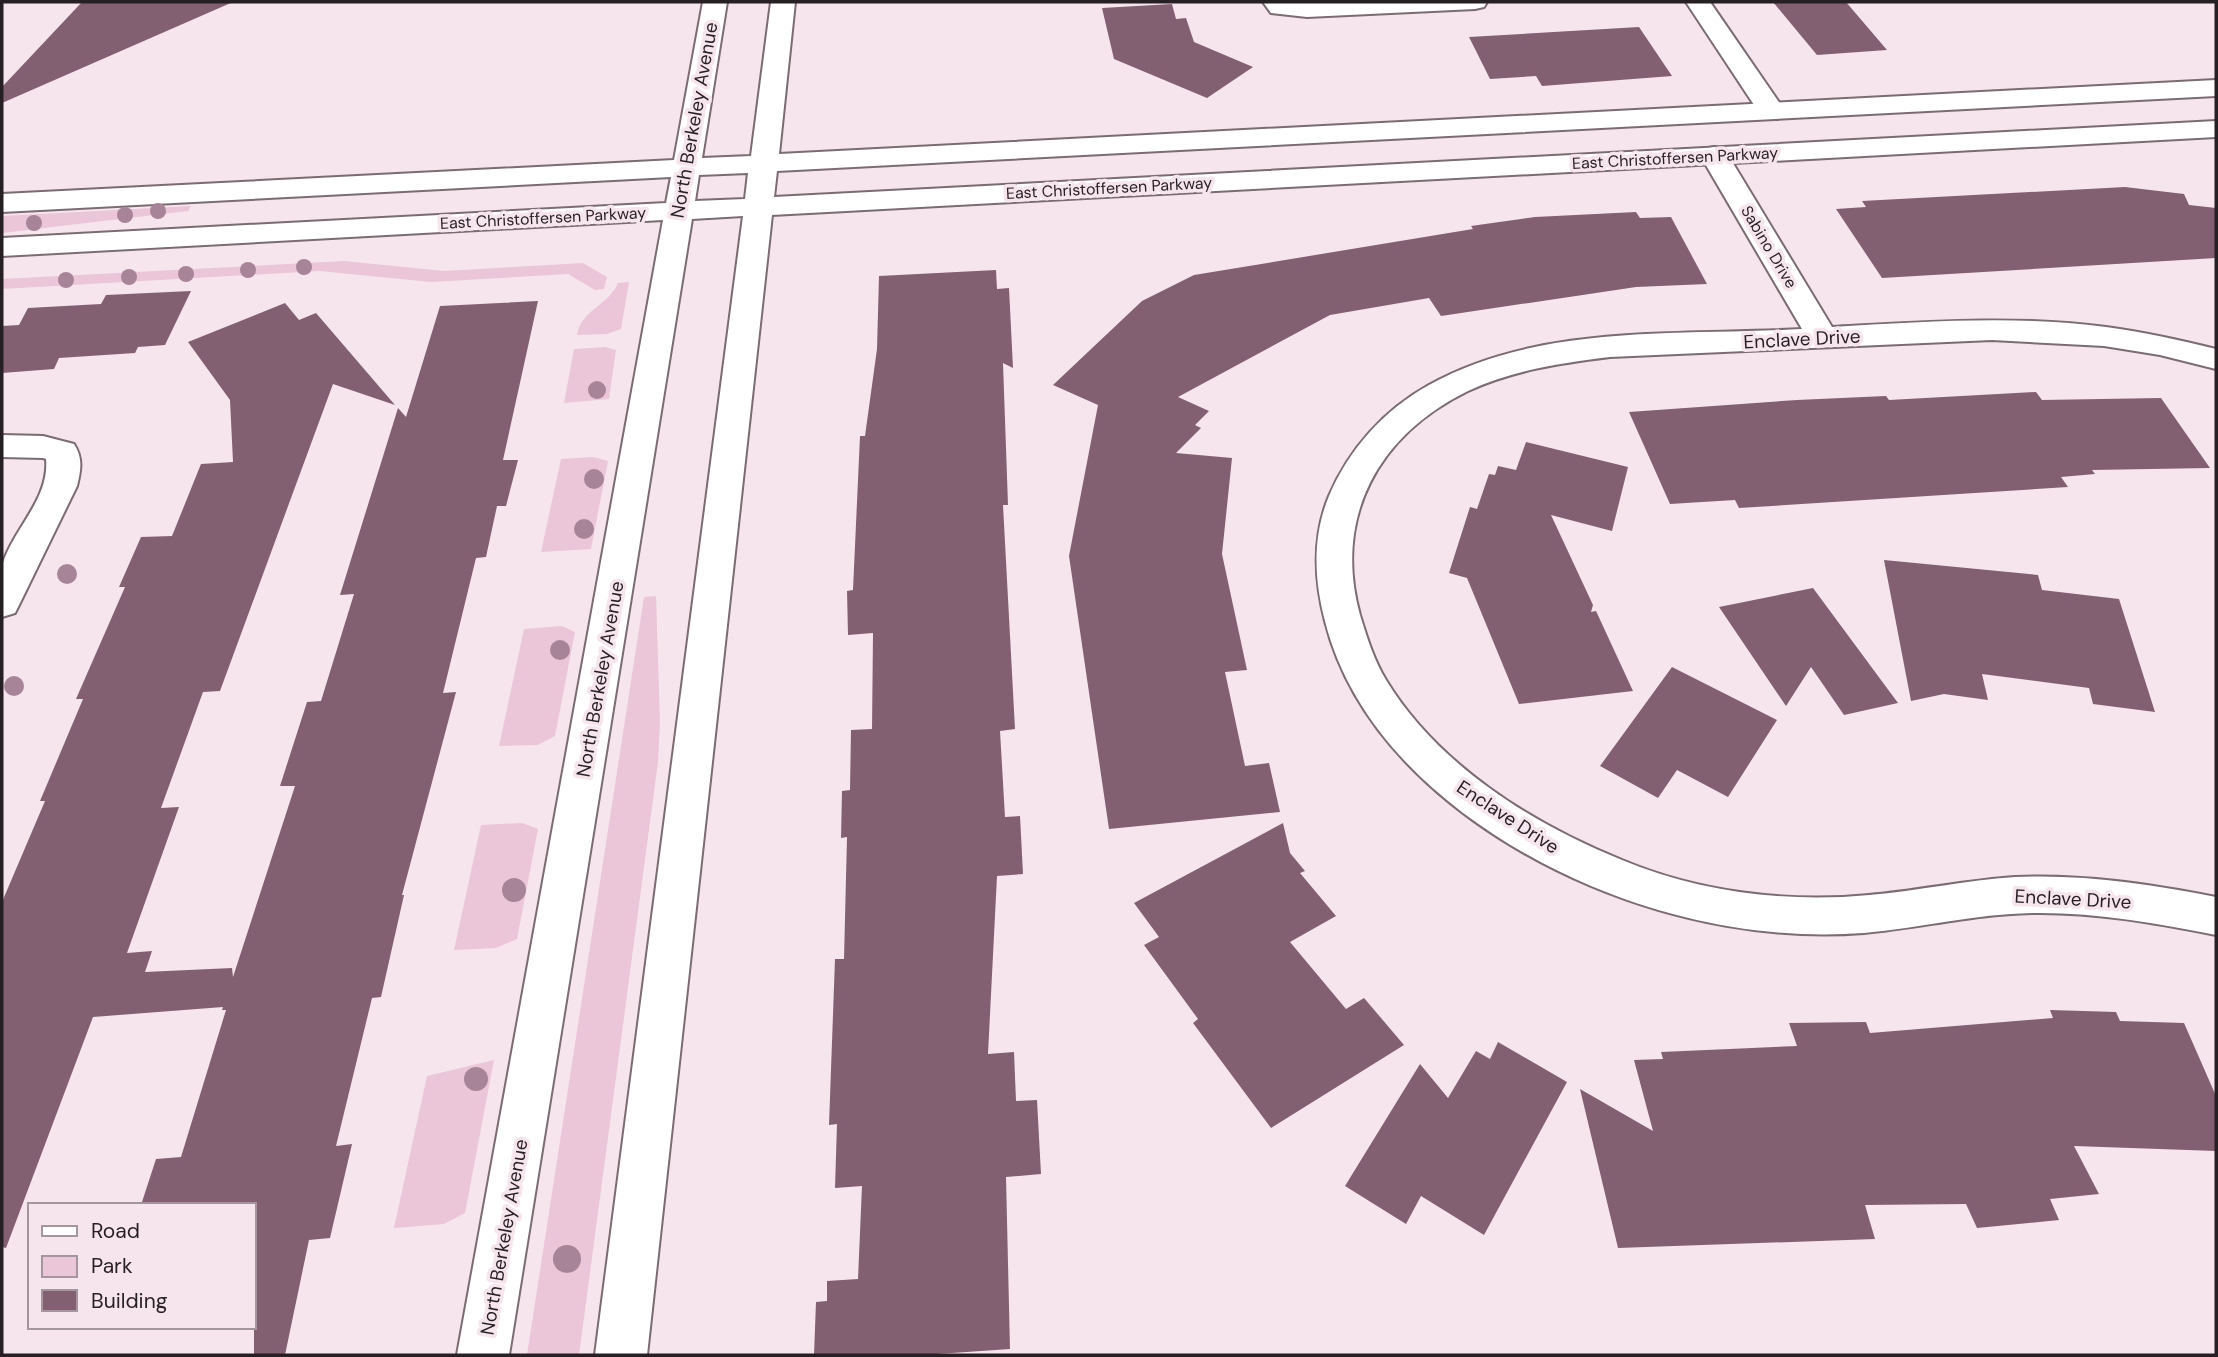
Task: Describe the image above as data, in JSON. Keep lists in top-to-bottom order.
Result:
{
  "streets": {
    "street": [
      "North Berkeley Avenue",
      "East Christoffersen Parkway",
      "Sabino Drive",
      "Enclave Drive"
    ]
  },
  "crossings": [
    ["North Berkeley Avenue", "East Christoffersen Parkway"],
    ["East Christoffersen Parkway", "Sabino Drive"],
    ["Sabino Drive", "Enclave Drive"]
  ],
  "legend": ["Road", "Park", "Building"]
}
